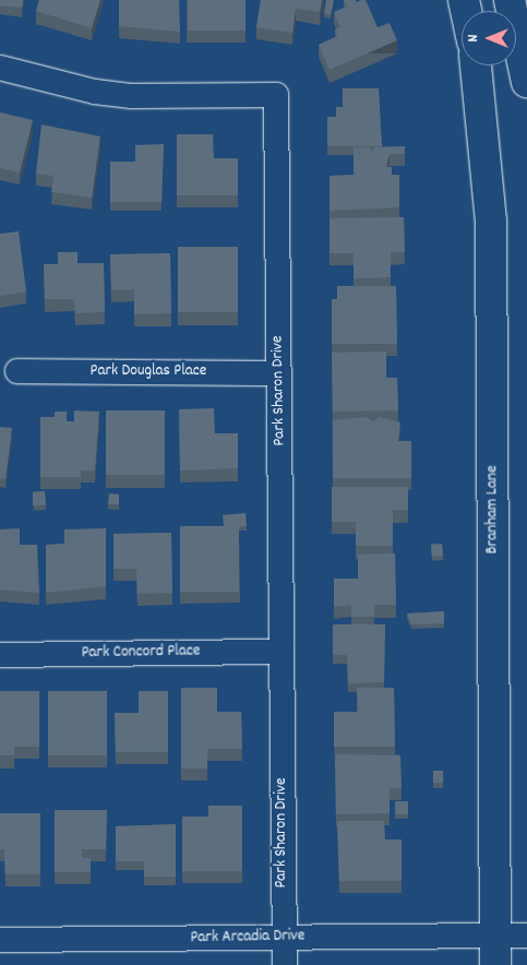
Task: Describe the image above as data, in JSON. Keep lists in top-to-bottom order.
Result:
{
  "streets": {
    "main road": ["Branham Lane"],
    "street": [
      "Park Douglas Place",
      "Park Sharon Drive",
      "Park Concord Place",
      "Park Arcadia Drive"
    ]
  },
  "crossings": [
    ["Park Douglas Place", "Park Sharon Drive"],
    ["Park Sharon Drive", "Park Concord Place"],
    ["Park Sharon Drive", "Park Arcadia Drive"],
    ["Branham Lane", "Park Arcadia Drive"]
  ],
  "north": "left"
}
